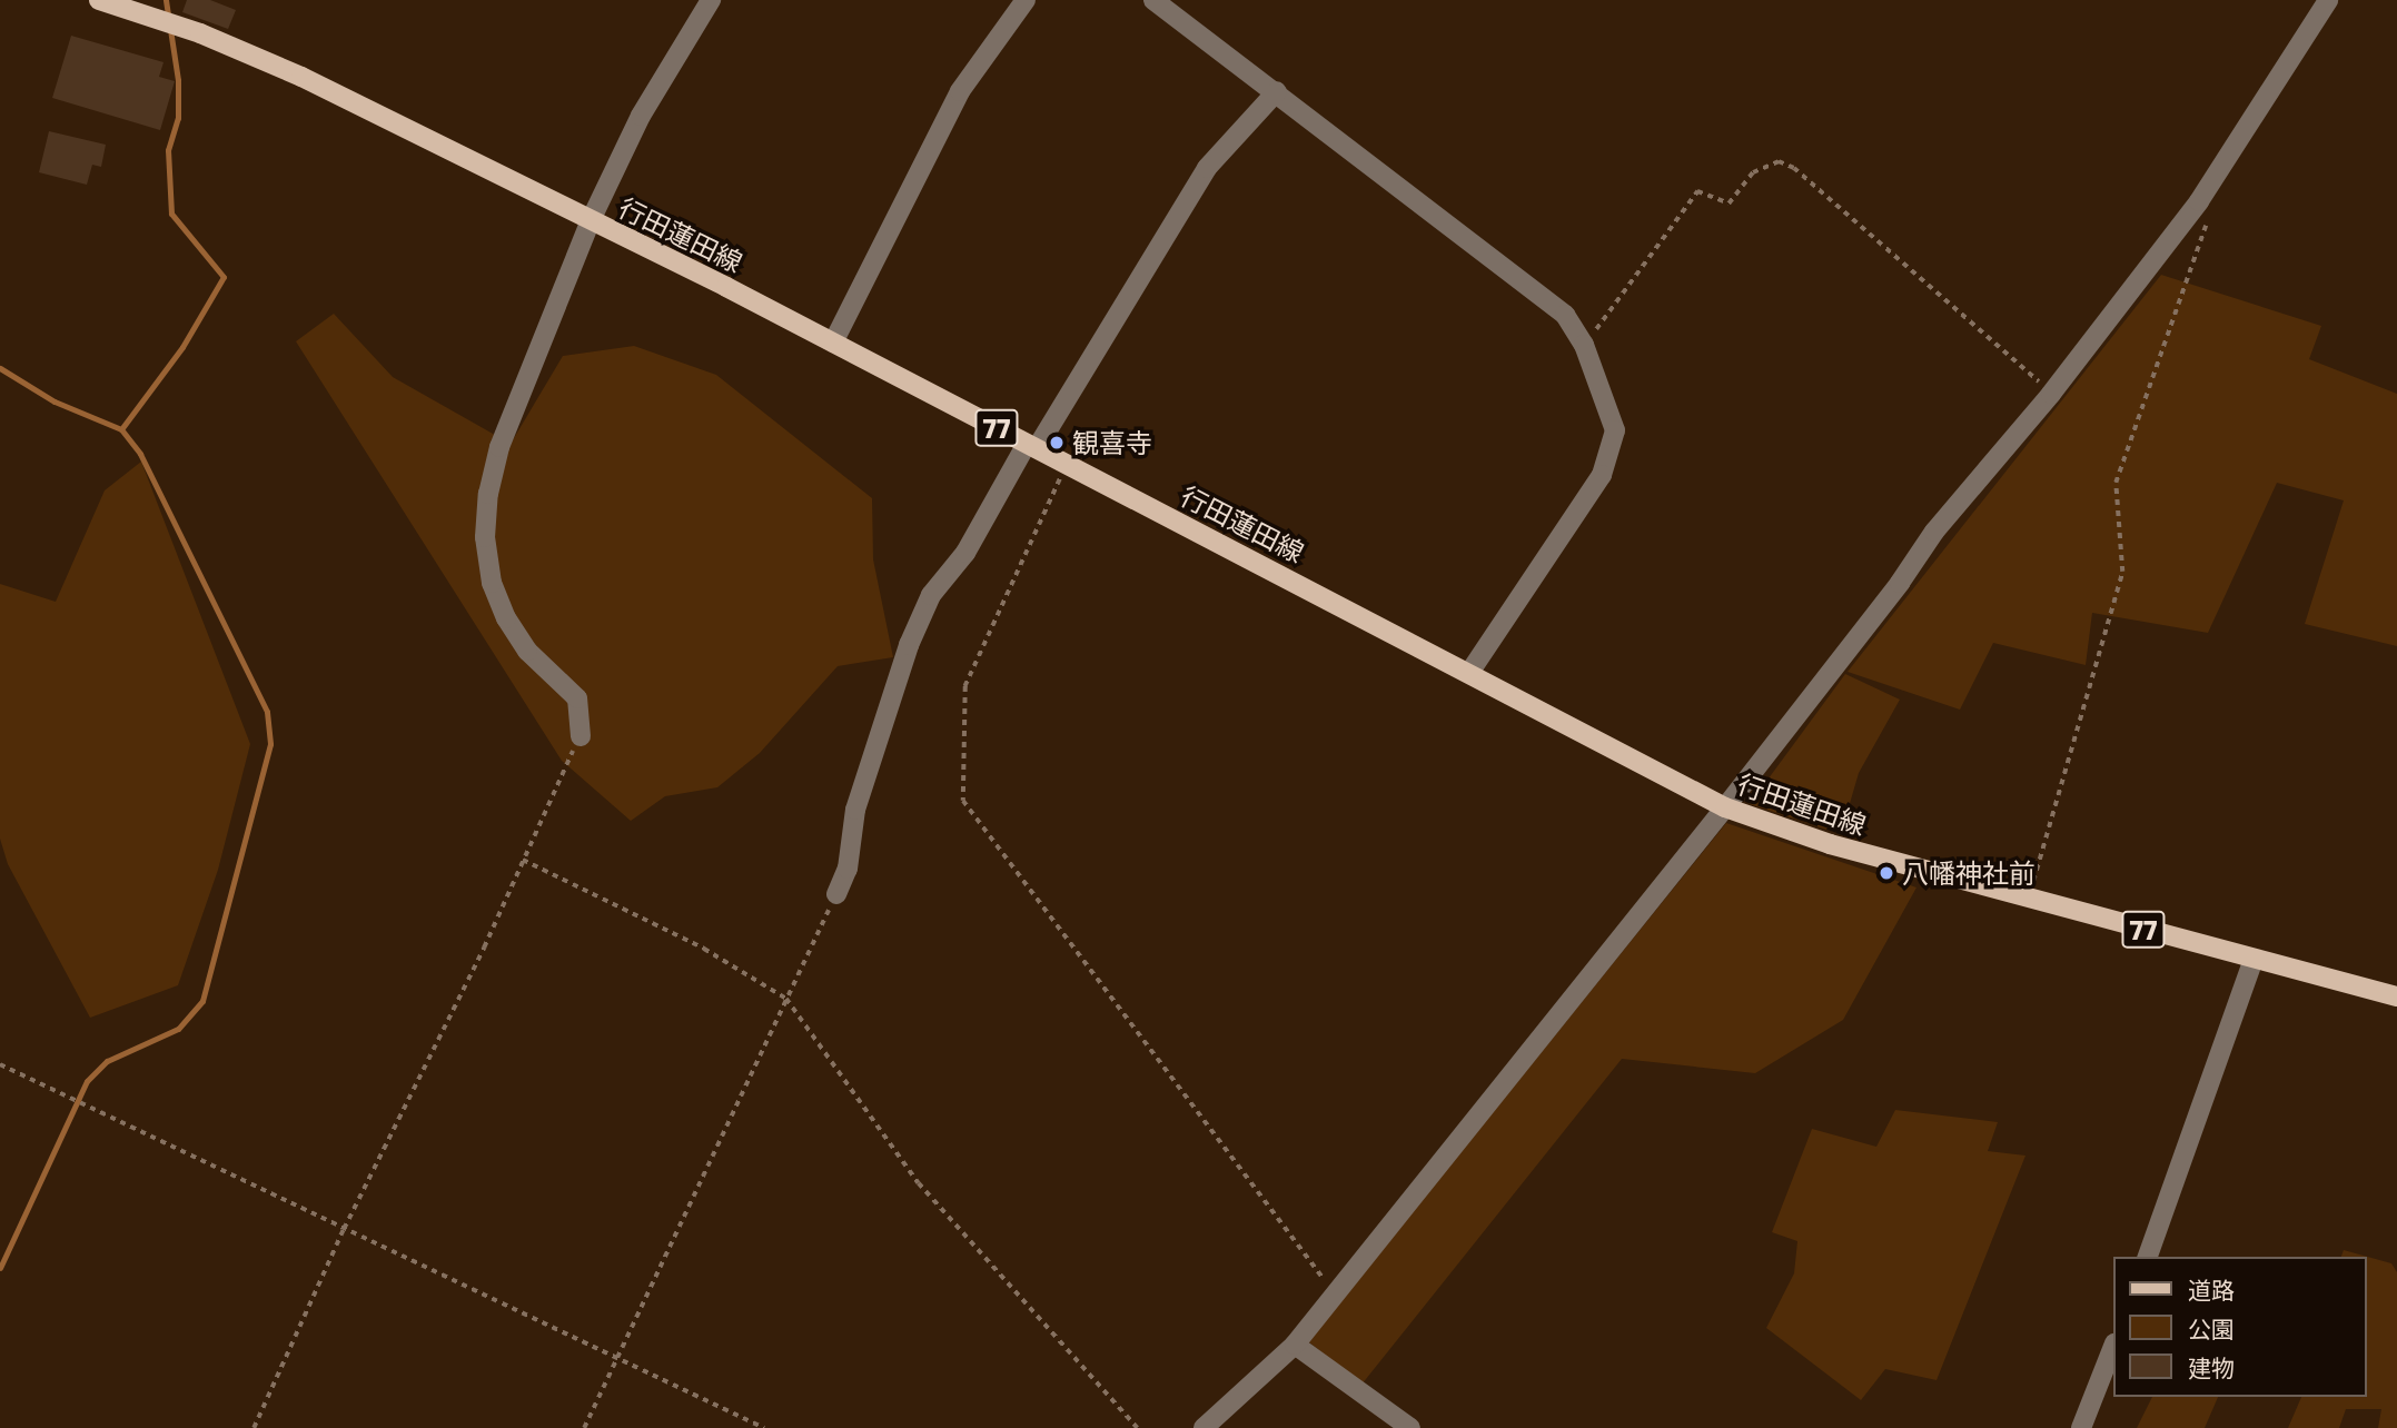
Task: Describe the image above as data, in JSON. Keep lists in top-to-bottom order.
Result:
{
  "streets": {
    "main road": ["行田蓮田線", "77"]
  },
  "places": ["観喜寺", "八幡神社前"],
  "legend": ["道路", "公園", "建物"]
}
